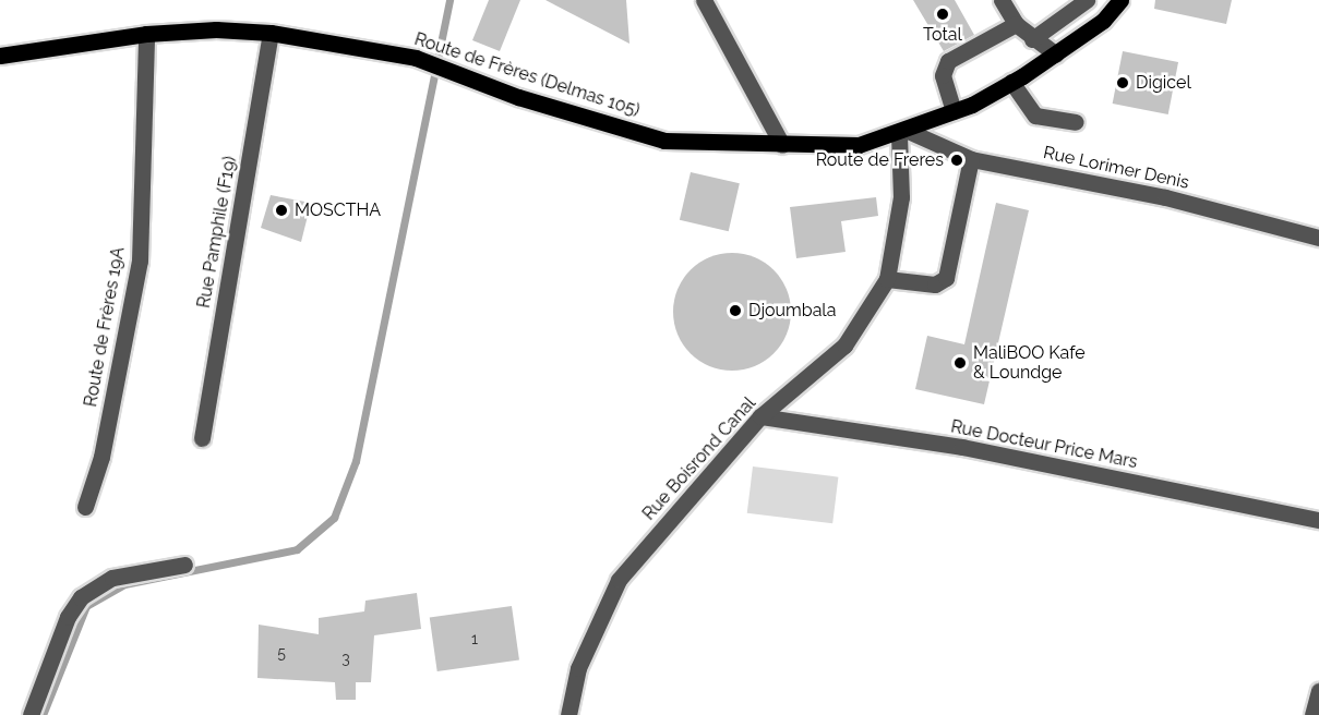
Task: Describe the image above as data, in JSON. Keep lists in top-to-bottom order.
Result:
{
  "streets": {
    "main road": ["Route de Frères (Delmas 105)"],
    "street": [
      "Rue Lorimer Denis",
      "Rue Pamphile (F19)",
      "Route de Frères 19A",
      "Rue Docteur Price Mars",
      "Rue Boisrond Canal"
    ]
  },
  "crossings": [
    ["Route de Frères (Delmas 105)", "Rue Lorimer Denis"],
    ["Route de Frères (Delmas 105)", "Rue Pamphile (F19)"],
    ["Route de Frères (Delmas 105)", "Route de Frères 19A"],
    ["Route de Frères (Delmas 105)", "Rue Boisrond Canal"],
    ["Rue Lorimer Denis", "Rue Boisrond Canal"],
    ["Rue Docteur Price Mars", "Rue Boisrond Canal"]
  ],
  "places": [
    "Total",
    "Digicel",
    "Route de Freres",
    "MOSCTHA",
    "Djoumbala",
    "MaliBOO Kafe & Loundge"
  ],
  "house_numbers": ["1", "5", "3"]
}
